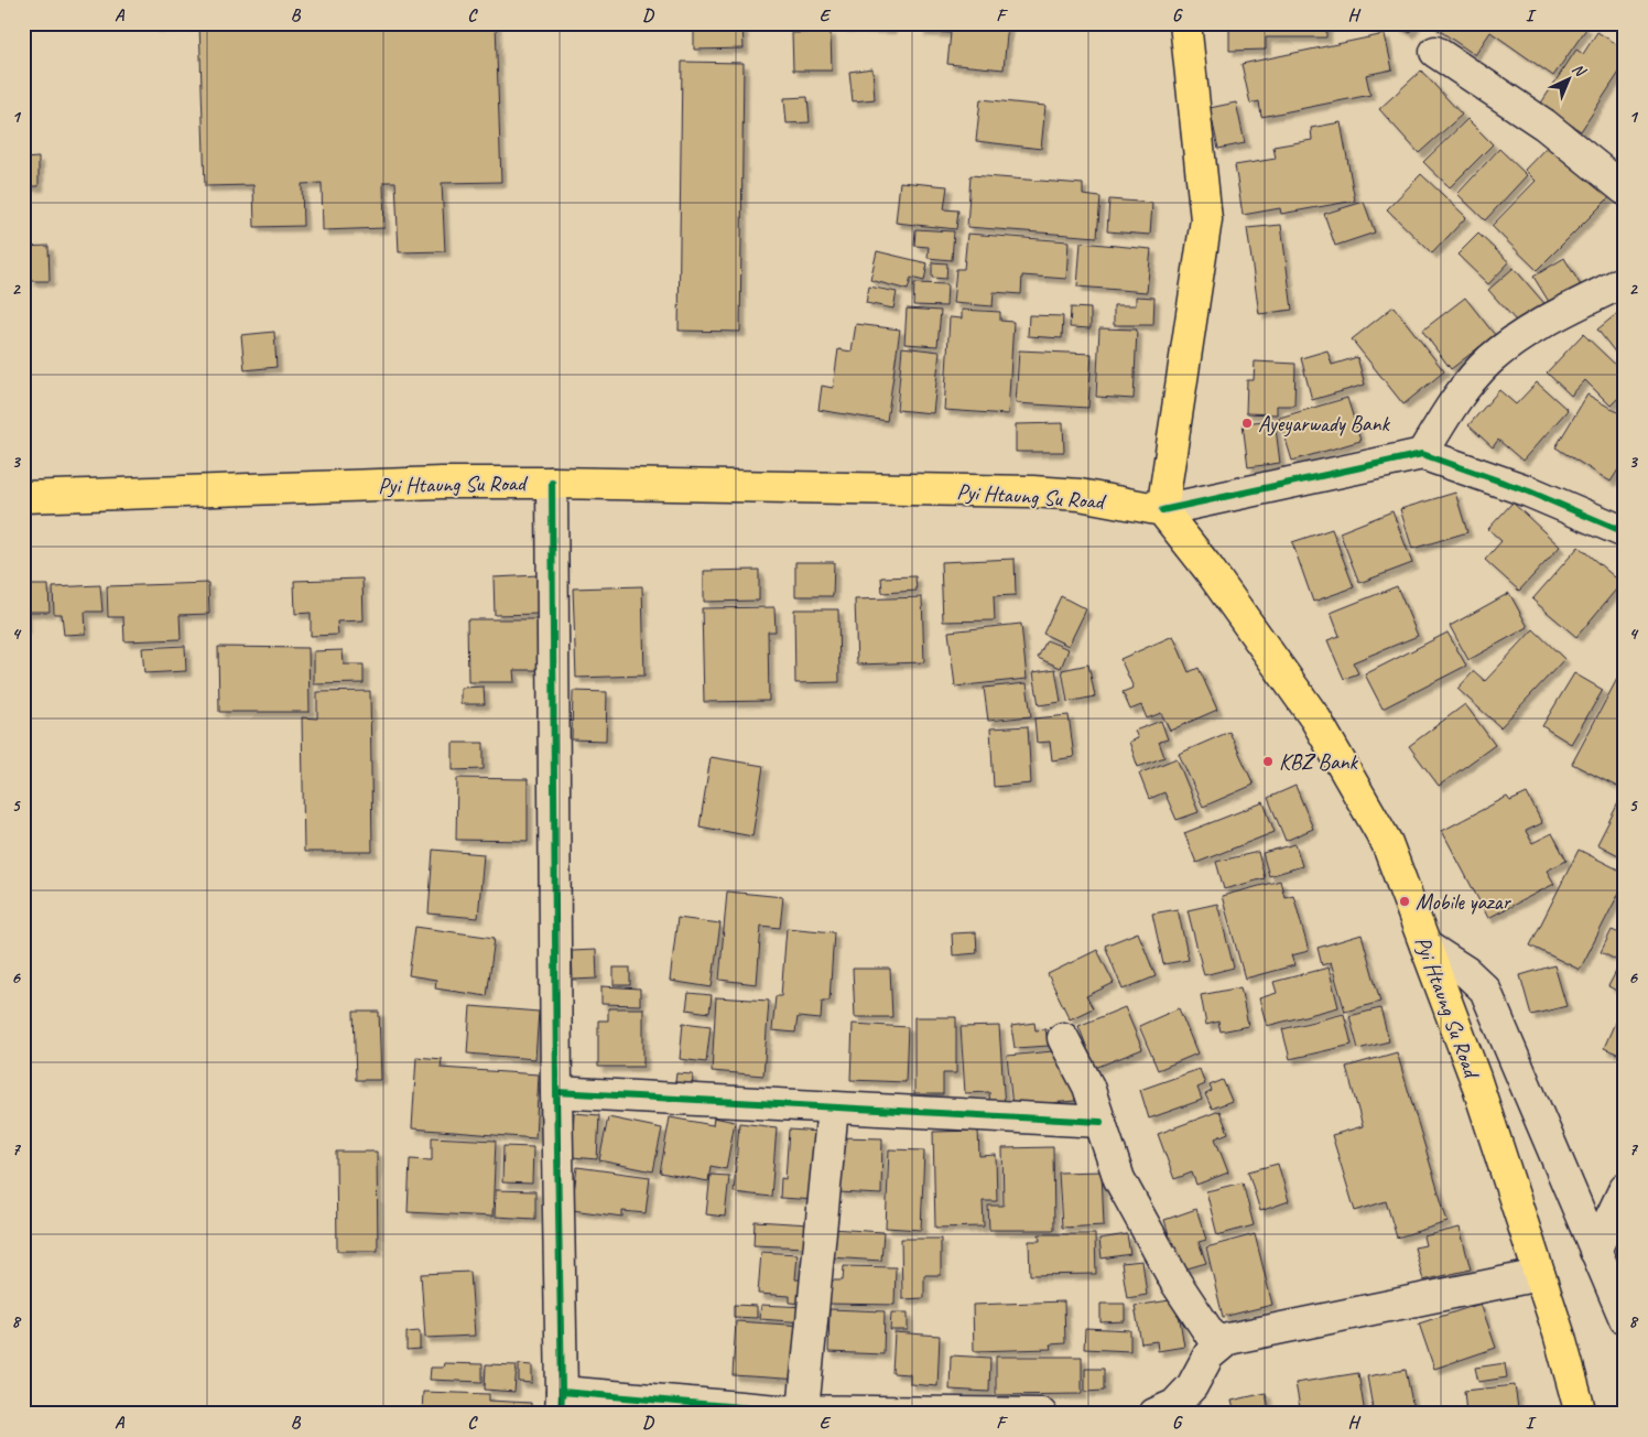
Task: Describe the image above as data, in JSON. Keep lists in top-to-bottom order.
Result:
{
  "streets": {
    "main road": ["Pyi Htaung Su Road"]
  },
  "places": ["Ayeyarwady Bank", "KBZ Bank", "Mobile yazar"],
  "north": "top right",
  "grid": {
    "columns": [
      "A",
      "B",
      "C",
      "D",
      "E",
      "F",
      "G",
      "H",
      "I"
    ],
    "rows": [
      "1",
      "2",
      "3",
      "4",
      "5",
      "6",
      "7",
      "8"
    ]
  }
}
